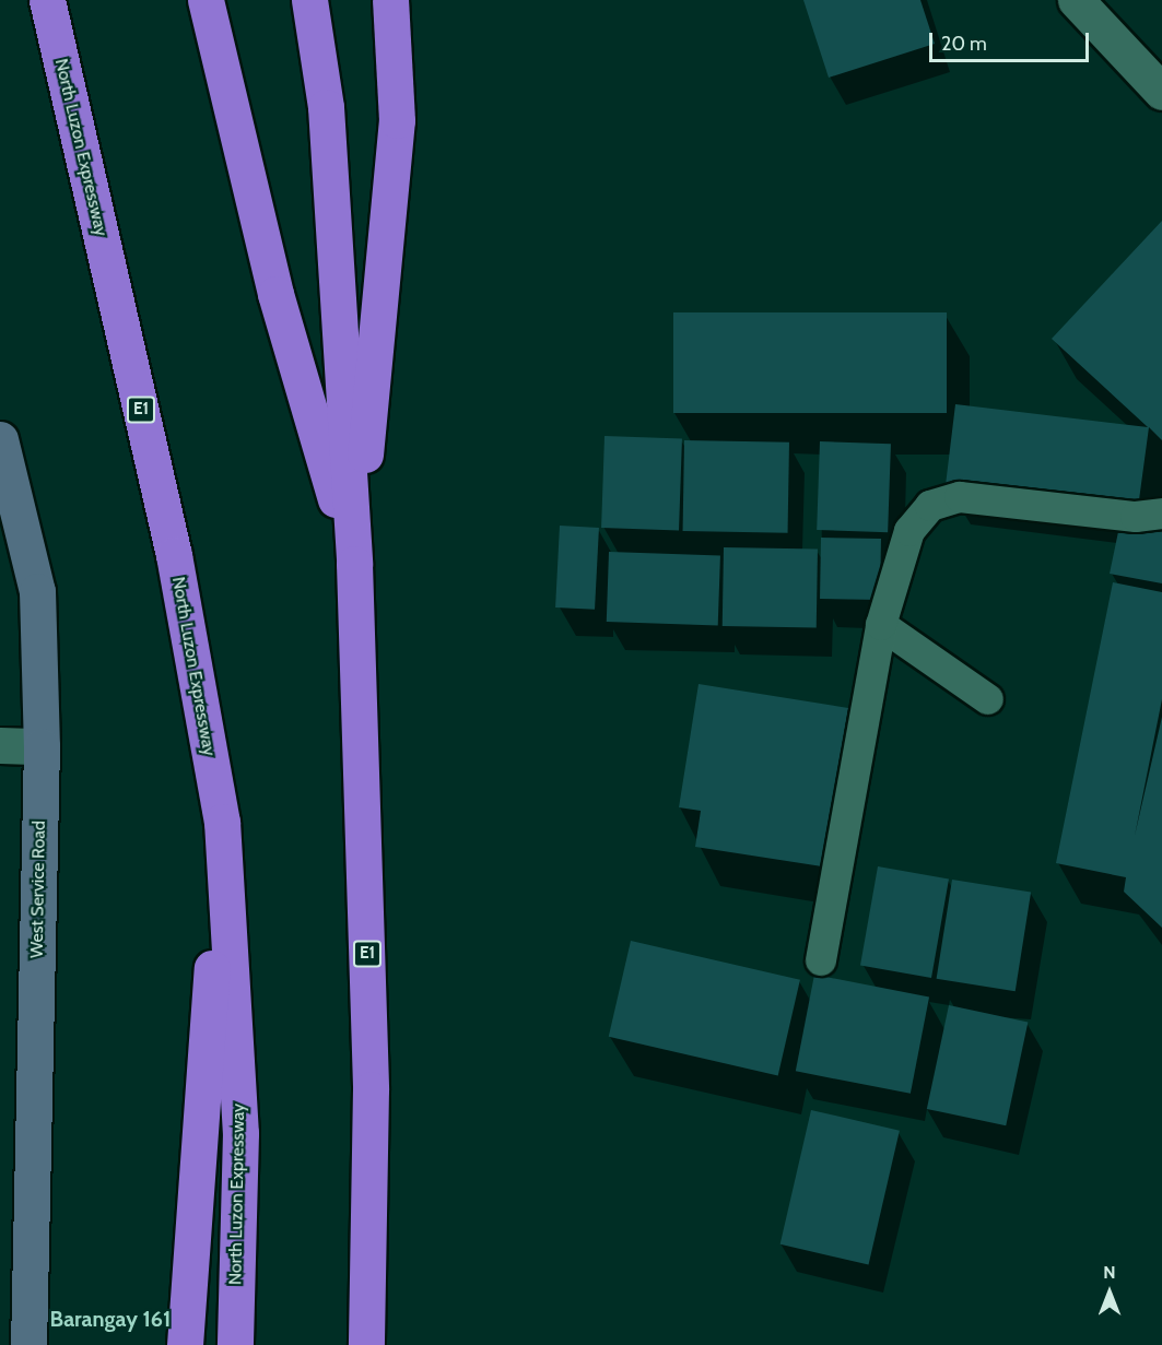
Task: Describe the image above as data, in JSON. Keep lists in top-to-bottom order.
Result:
{
  "streets": {
    "highway": ["North Luzon Expressway", "E1"],
    "main road": ["West Service Road"]
  },
  "districts": ["Barangay 161"],
  "scale_bar": "20 m",
  "north": "top"
}
